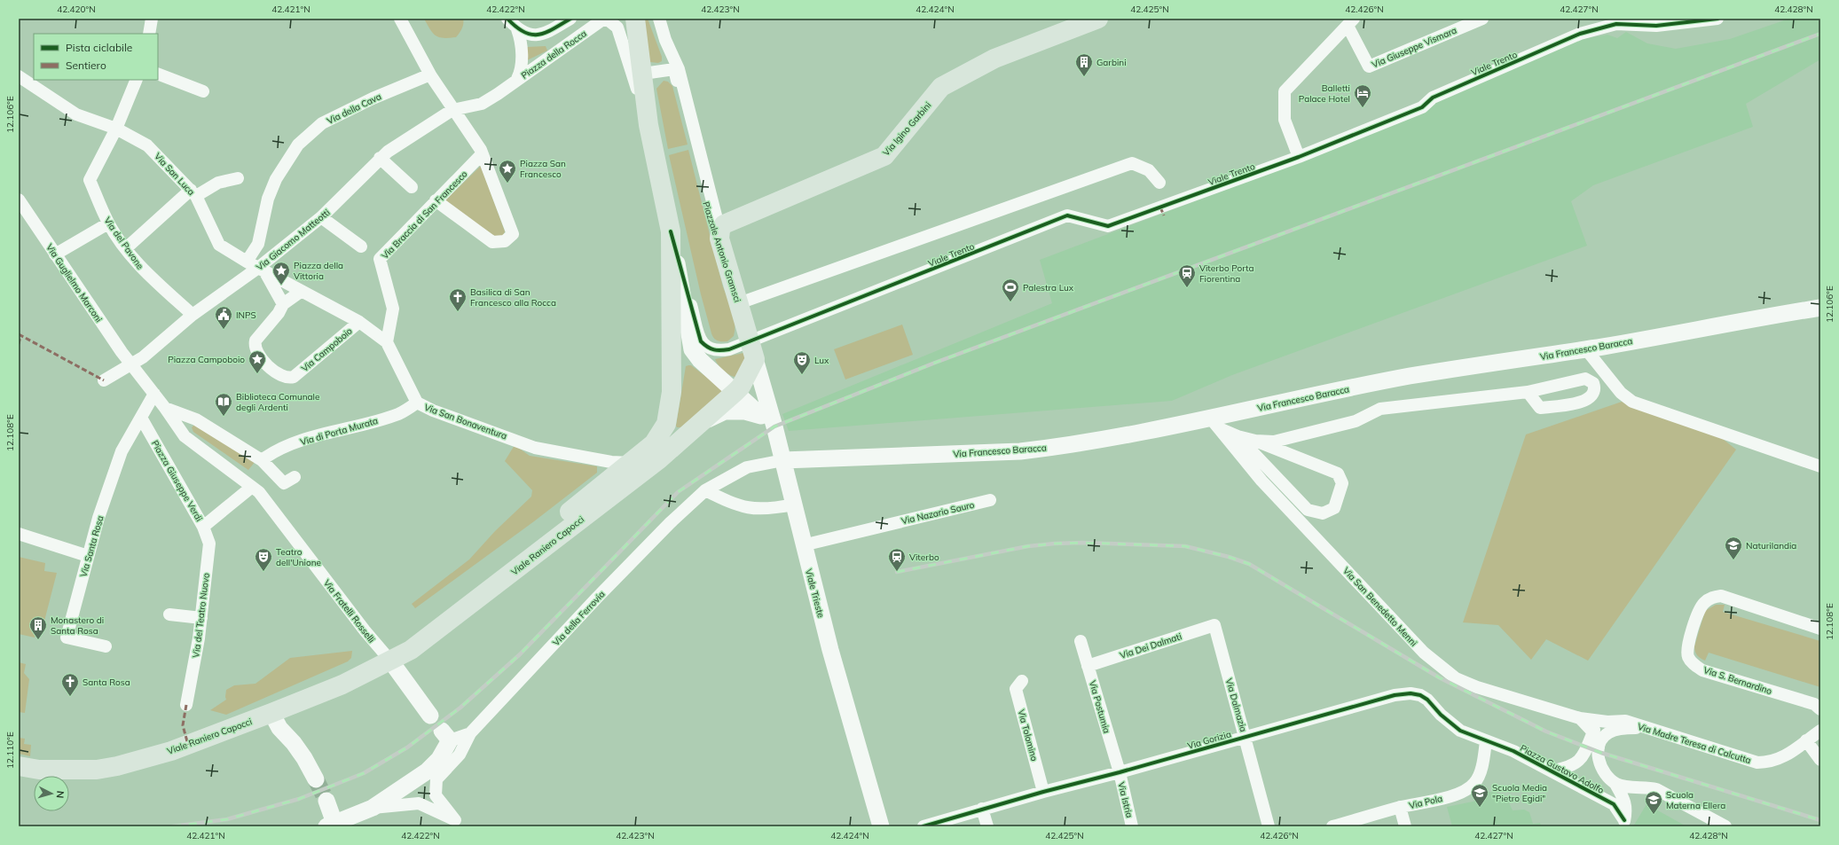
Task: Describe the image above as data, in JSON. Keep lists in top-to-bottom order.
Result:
{
  "streets": {
    "main road": [
      "Via Igino Garbini",
      "Piazzale Antonio Gramsci",
      "Via Francesco Baracca",
      "Viale Raniero Capocci",
      "Viale Trieste",
      "Via della Ferrovia"
    ],
    "street": [
      "Via Giuseppe Vismara",
      "Piazza della Rocca",
      "Viale Trento",
      "Via della Cava",
      "Via San Luca",
      "Via Braccia di San Francesco",
      "Via Giacomo Matteotti",
      "Via del Pavone",
      "Via Guglielmo Marconi",
      "Via Campoboio",
      "Via San Bonaventura",
      "Via di Porta Murata",
      "Piazza Giuseppe Verdi",
      "Via Nazario Sauro",
      "Via Santa Rosa",
      "Via San Benedetto Menni",
      "Via Fratelli Rosselli",
      "Via del Teatro Nuovo",
      "Via Dei Dalmati",
      "Via S. Bernardino",
      "Via Dalmazia",
      "Via Postumia",
      "Via Tolomino",
      "Via Gorizia",
      "Via Madre Teresa di Calcutta",
      "Piazza Gustavo Adolfo",
      "Via Istria",
      "Via Pola"
    ]
  },
  "crossings": [
    ["Piazza della Rocca", "Via Giacomo Matteotti"],
    ["Viale Trento", "Piazzale Antonio Gramsci"],
    ["Viale Trento", "Viale Trieste"],
    ["Via della Cava", "Via San Luca"],
    ["Via Igino Garbini", "Piazzale Antonio Gramsci"],
    ["Via San Luca", "Via del Pavone"],
    ["Via Braccia di San Francesco", "Via San Bonaventura"],
    ["Via Giacomo Matteotti", "Via del Pavone"],
    ["Via Giacomo Matteotti", "Via Guglielmo Marconi"],
    ["Piazzale Antonio Gramsci", "Viale Trieste"],
    ["Via Francesco Baracca", "Viale Trieste"],
    ["Via Francesco Baracca", "Via San Benedetto Menni"],
    ["Via Francesco Baracca", "Via della Ferrovia"],
    ["Via Campoboio", "Via San Bonaventura"],
    ["Via San Bonaventura", "Via di Porta Murata"],
    ["Via San Bonaventura", "Viale Raniero Capocci"],
    ["Piazza Giuseppe Verdi", "Via Santa Rosa"],
    ["Piazza Giuseppe Verdi", "Via Fratelli Rosselli"],
    ["Piazza Giuseppe Verdi", "Via del Teatro Nuovo"],
    ["Via Nazario Sauro", "Viale Trieste"],
    ["Viale Raniero Capocci", "Via Fratelli Rosselli"],
    ["Viale Trieste", "Via della Ferrovia"],
    ["Via San Benedetto Menni", "Via Madre Teresa di Calcutta"],
    ["Via Dei Dalmati", "Via Dalmazia"],
    ["Via Dei Dalmati", "Via Postumia"],
    ["Via Dalmazia", "Via Gorizia"],
    ["Via Postumia", "Via Gorizia"],
    ["Via Postumia", "Via Istria"],
    ["Via Tolomino", "Via Gorizia"],
    ["Via Gorizia", "Piazza Gustavo Adolfo"],
    ["Via Gorizia", "Via Istria"],
    ["Via Gorizia", "Via Pola"],
    ["Piazza Gustavo Adolfo", "Via Pola"]
  ],
  "places": {
    "building": ["Garbini", "Monastero di Santa Rosa"],
    "hotel": ["Balletti Palace Hotel"],
    "place": ["Piazza San Francesco", "Piazza della Vittoria", "Piazza Campoboio"],
    "station": ["Viterbo Porta Fiorentina", "Viterbo"],
    "sports": ["Palestra Lux"],
    "church": ["Basilica di San Francesco alla Rocca", "Santa Rosa"],
    "public building": ["INPS"],
    "theatre": ["Lux", "Teatro dell'Unione"],
    "library": ["Biblioteca Comunale degli Ardenti"],
    "school or university": ["Naturilandia", "Scuola Media \"Pietro Egidi\"", "Scuola Materna Ellera"]
  },
  "legend": ["Pista ciclabile", "Sentiero"],
  "north": "right",
  "coordinates": [
    "42.420°N",
    "42.421°N",
    "42.422°N",
    "42.423°N",
    "42.424°N",
    "42.425°N",
    "42.426°N",
    "42.427°N",
    "42.428°N",
    "12.106°E",
    "12.108°E",
    "12.110°E"
  ]
}
